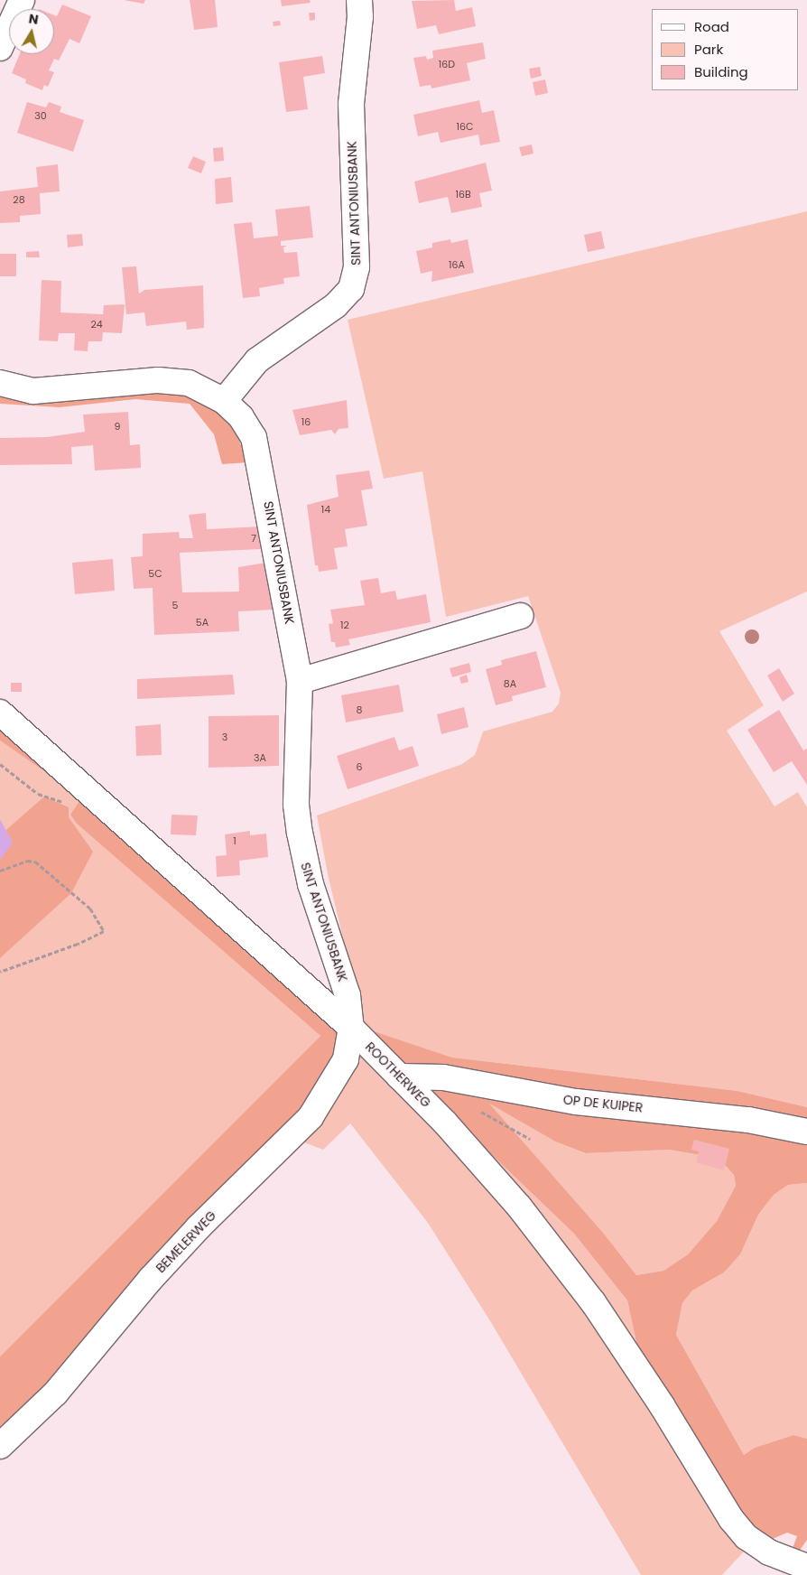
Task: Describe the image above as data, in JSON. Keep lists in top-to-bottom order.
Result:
{
  "streets": {
    "street": [
      "SINT ANTONIUSBANK",
      "ROOTHERWEG",
      "OP DE KUIPER",
      "BEMELERWEG"
    ]
  },
  "crossings": [
    ["SINT ANTONIUSBANK", "ROOTHERWEG"],
    ["SINT ANTONIUSBANK", "BEMELERWEG"],
    ["ROOTHERWEG", "OP DE KUIPER"],
    ["ROOTHERWEG", "BEMELERWEG"]
  ],
  "house_numbers": [
    "16D",
    "30",
    "16C",
    "16B",
    "28",
    "16A",
    "24",
    "16",
    "9",
    "14",
    "7",
    "5C",
    "5",
    "5A",
    "12",
    "8A",
    "8",
    "3",
    "3A",
    "6",
    "1"
  ],
  "legend": ["Road", "Park", "Building"],
  "north": "top"
}
